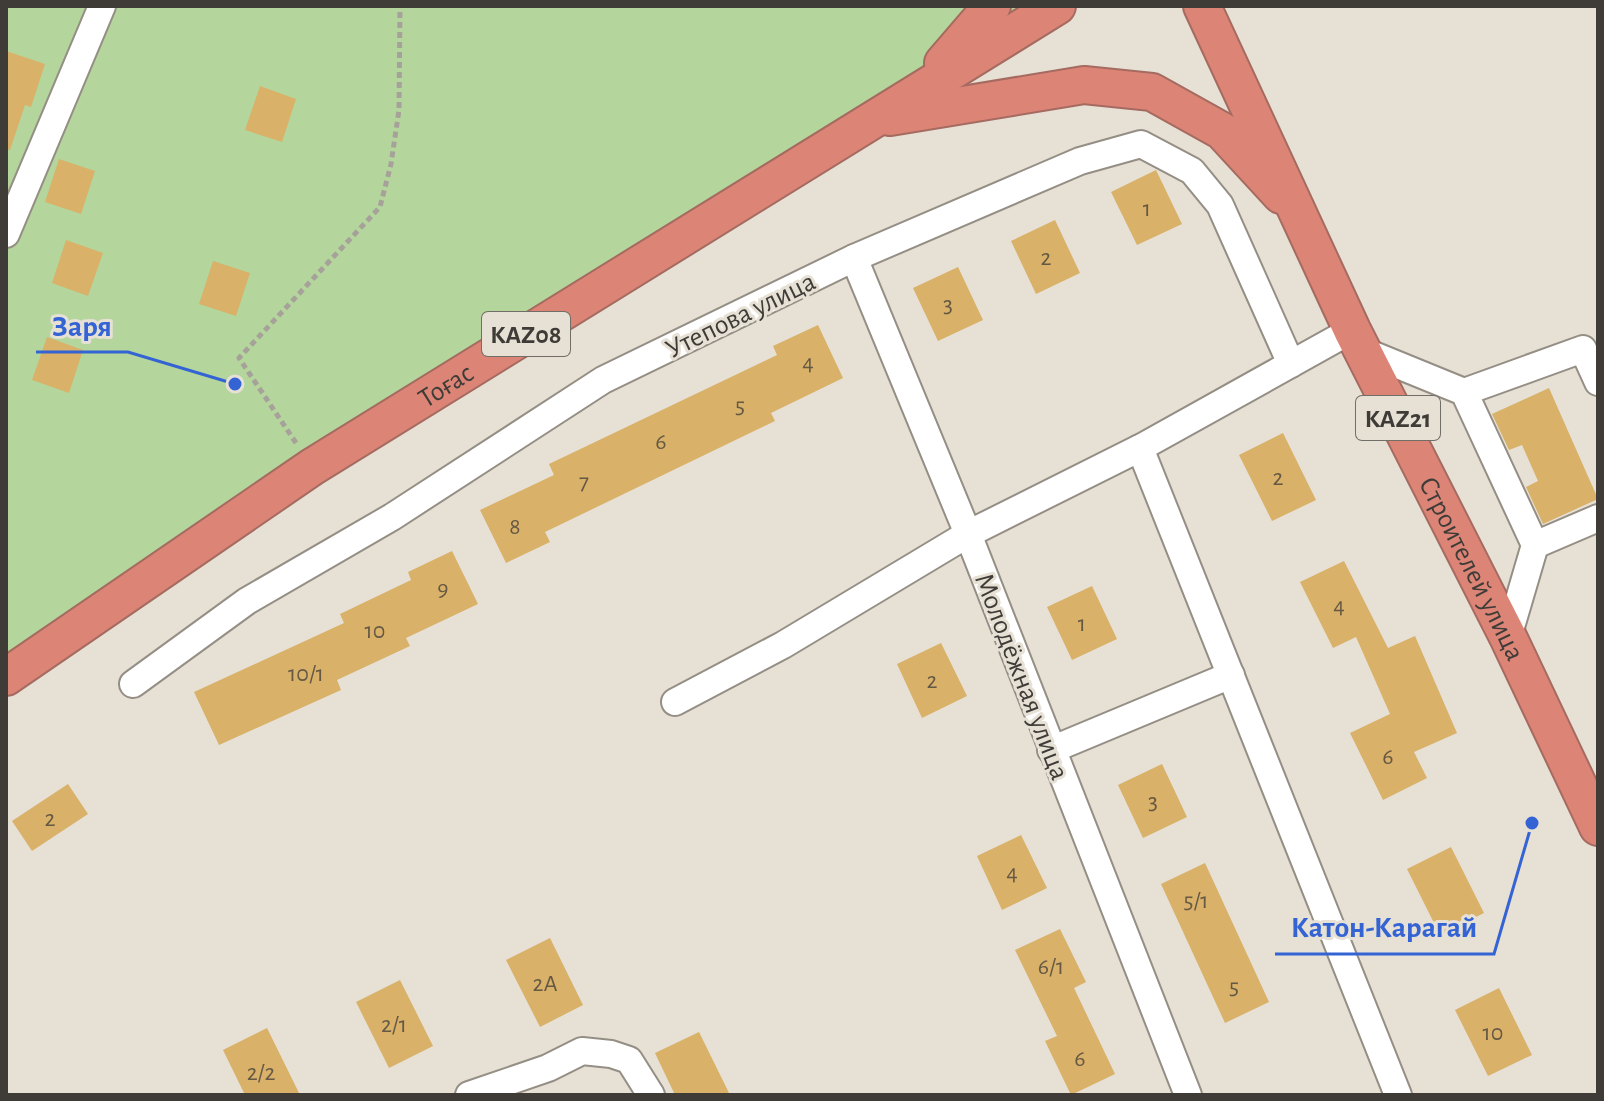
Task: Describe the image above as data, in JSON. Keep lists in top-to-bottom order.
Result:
{
  "streets": {
    "highway": [
      "KAZ08",
      "Тоғас",
      "KAZ21",
      "Строителей улица"
    ],
    "street": ["Утепова улица", "Молодёжная улица"]
  },
  "crossings": [
    ["Утепова улица", "Молодёжная улица"]
  ],
  "places": ["Заря", "Катон-Карагай"],
  "house_numbers": [
    "1",
    "2",
    "3",
    "4",
    "5",
    "6",
    "2",
    "7",
    "8",
    "9",
    "4",
    "1",
    "10",
    "10/1",
    "2",
    "6",
    "3",
    "2",
    "4",
    "5/1",
    "6/1",
    "2А",
    "5",
    "2/1",
    "10",
    "6",
    "2/2"
  ]
}
